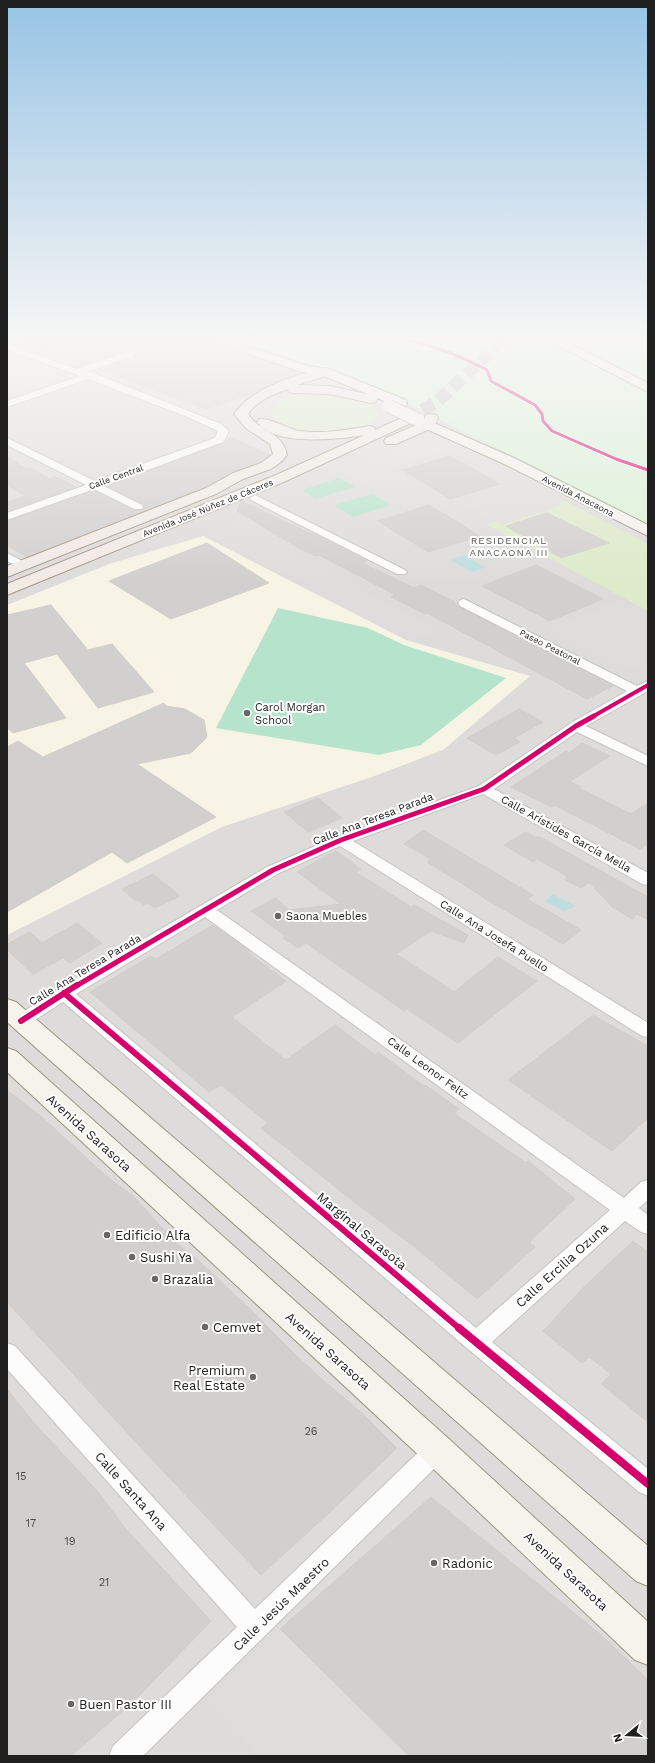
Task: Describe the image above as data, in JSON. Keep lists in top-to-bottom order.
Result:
{
  "streets": {
    "main road": ["Avenida Anacaona", "Avenida José Núñez de Cáceres", "Avenida Sarasota"],
    "street": [
      "Calle Central",
      "Paseo Peatonal",
      "Calle Ana Teresa Parada",
      "Calle Arístides García Mella",
      "Calle Ana Josefa Puello",
      "Calle Leonor Feltz",
      "Marginal Sarasota",
      "Calle Ercilia Ozuna",
      "Calle Santa Ana",
      "Calle Jesús Maestro"
    ]
  },
  "crossings": [
    ["Paseo Peatonal", "Calle Ana Teresa Parada"],
    ["Calle Ana Teresa Parada", "Calle Arístides García Mella"],
    ["Calle Ana Teresa Parada", "Calle Ana Josefa Puello"],
    ["Calle Ana Teresa Parada", "Calle Leonor Feltz"],
    ["Calle Ana Teresa Parada", "Marginal Sarasota"],
    ["Calle Leonor Feltz", "Calle Ercilia Ozuna"],
    ["Avenida Sarasota", "Calle Jesús Maestro"],
    ["Marginal Sarasota", "Calle Ercilia Ozuna"],
    ["Calle Santa Ana", "Calle Jesús Maestro"]
  ],
  "districts": ["RESIDENCIAL ANACAONA III"],
  "places": [
    "Carol Morgan School",
    "Saona Muebles",
    "Edificio Alfa",
    "Sushi Ya",
    "Brazalia",
    "Cemvet",
    "Premium Real Estate",
    "Radonic",
    "Buen Pastor III"
  ],
  "house_numbers": [
    "26",
    "15",
    "17",
    "19",
    "21"
  ],
  "north": "left"
}
